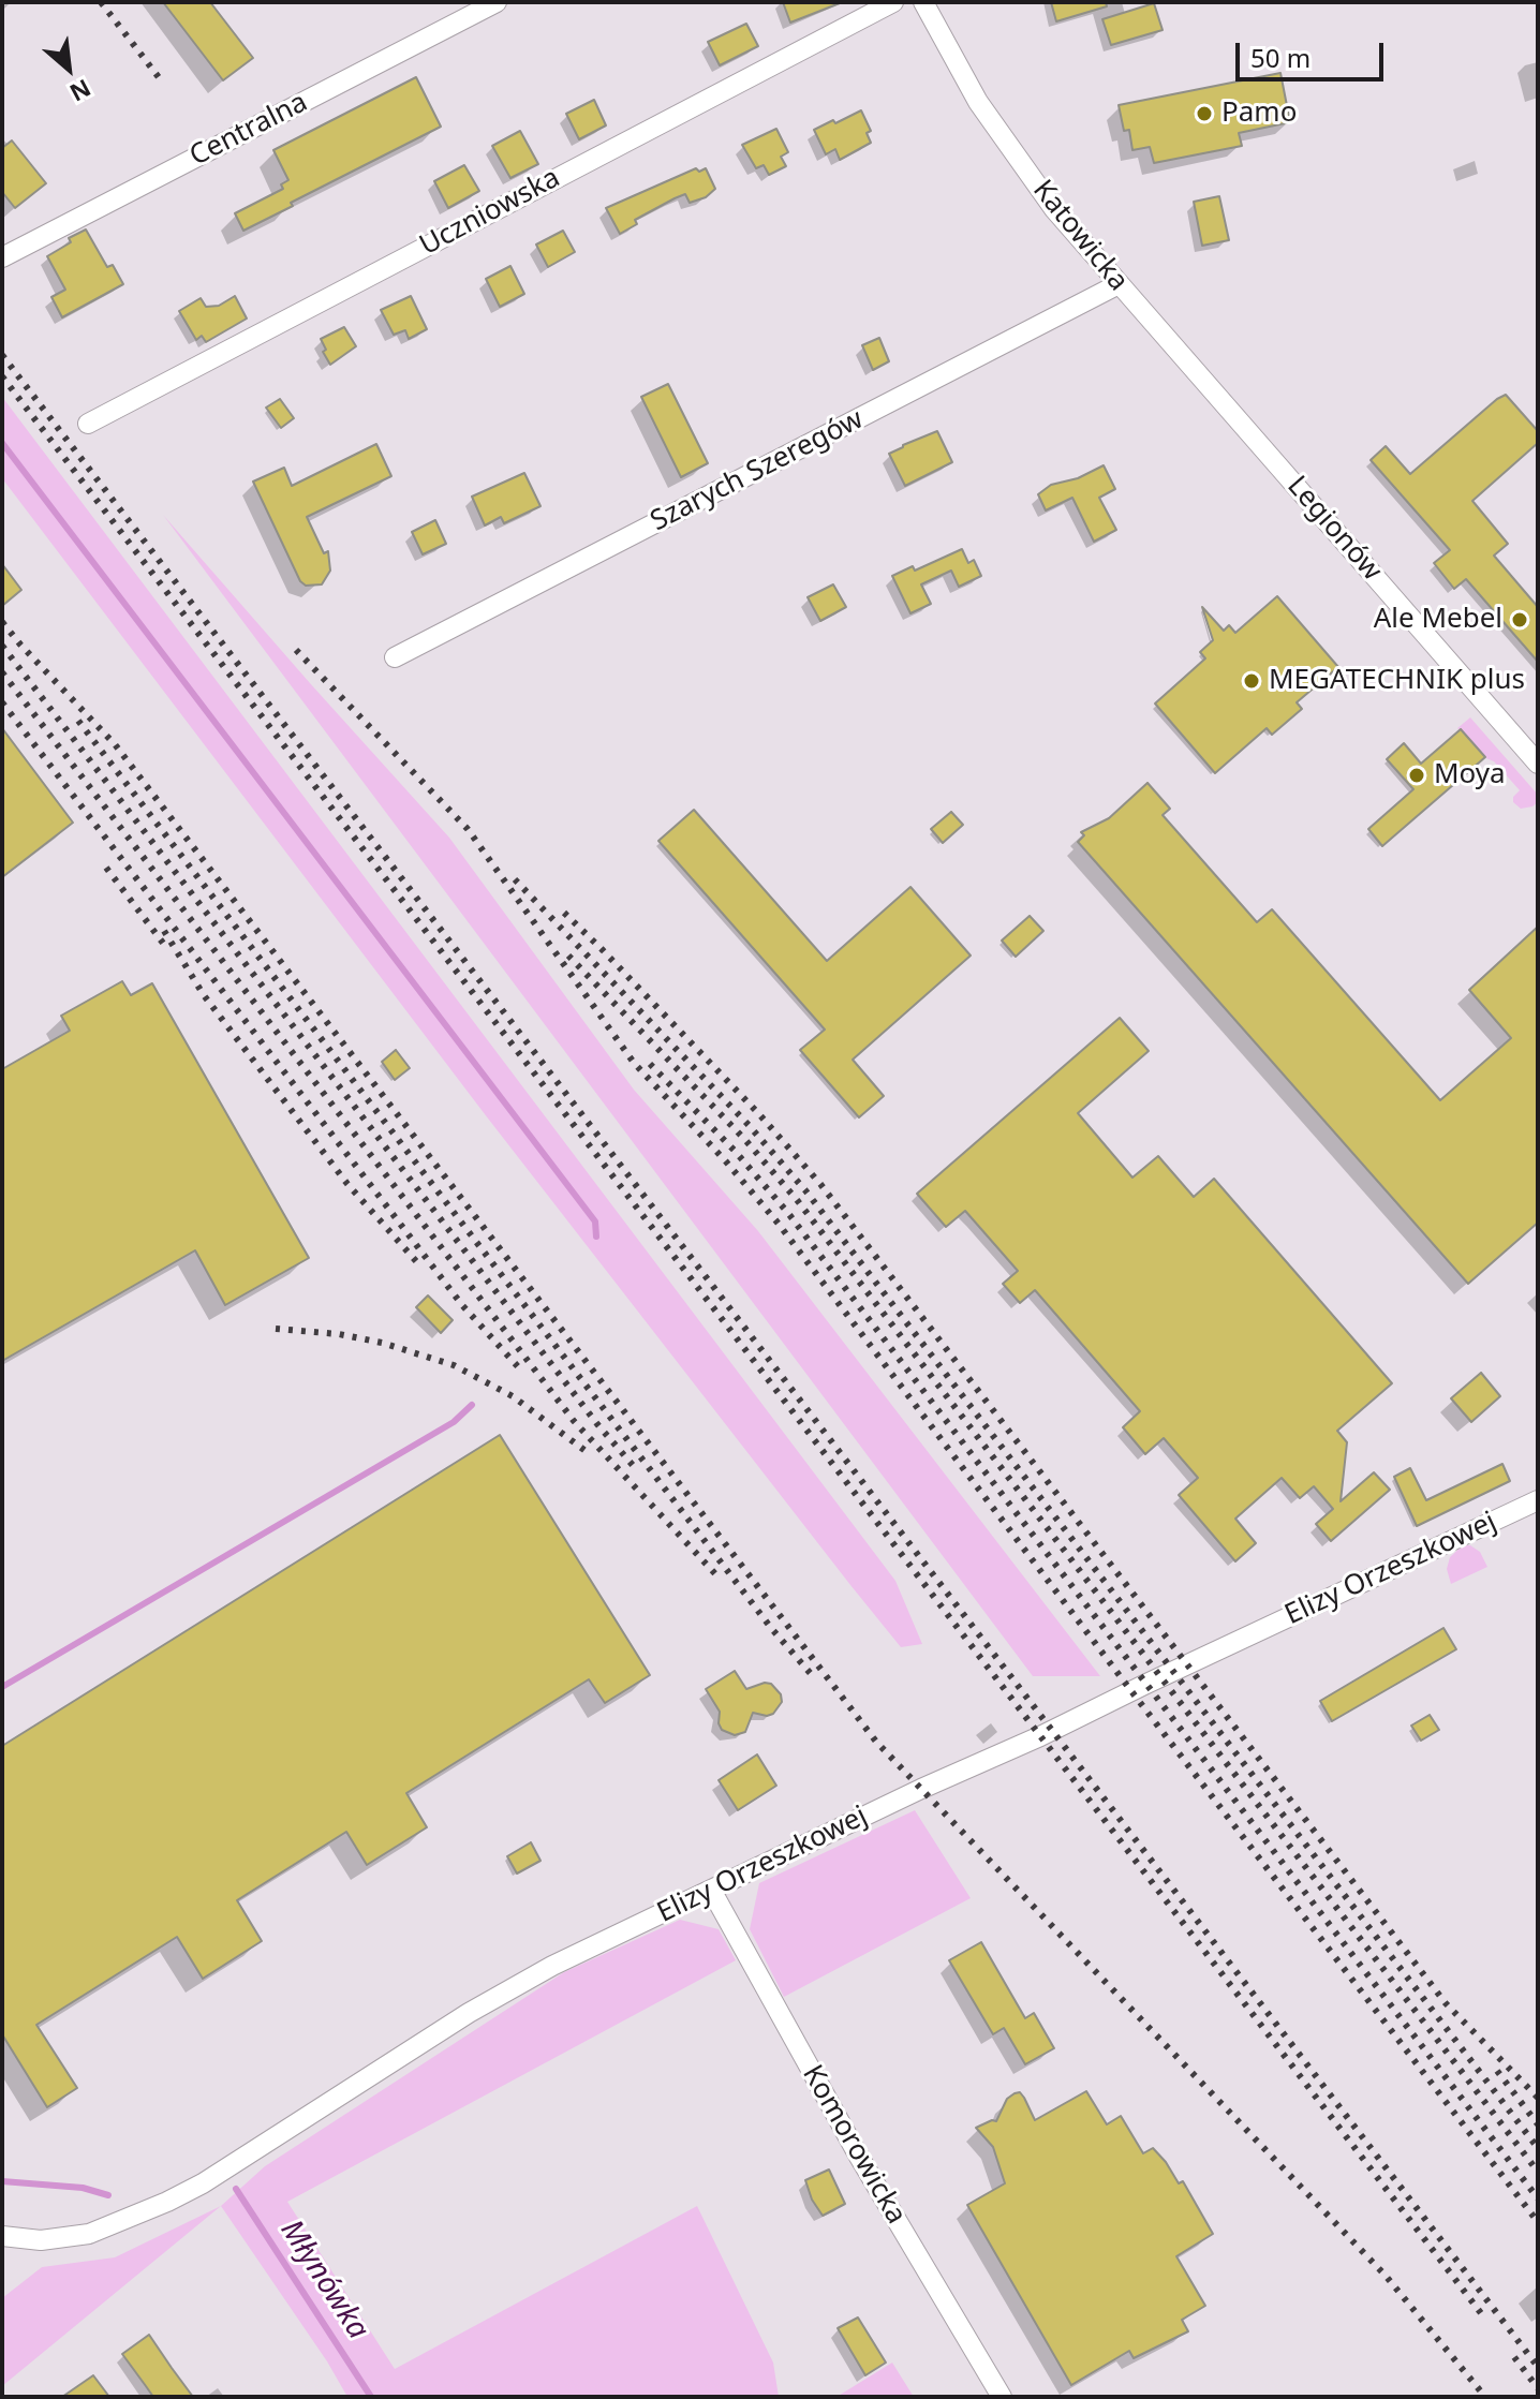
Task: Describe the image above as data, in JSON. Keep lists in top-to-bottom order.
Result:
{
  "streets": {
    "street": [
      "Centralna",
      "Uczniowska",
      "Katowicka",
      "Szarych Szeregów",
      "Legionów",
      "Elizy Orzeszkowej",
      "Komorowicka"
    ]
  },
  "crossings": [
    ["Katowicka", "Szarych Szeregów"],
    ["Katowicka", "Legionów"],
    ["Elizy Orzeszkowej", "Komorowicka"]
  ],
  "water": ["Młynówka"],
  "places": [
    "Pamo",
    "Ale Mebel",
    "MEGATECHNIK plus",
    "Moya"
  ],
  "scale_bar": "50 m",
  "north": "bottom right"
}
